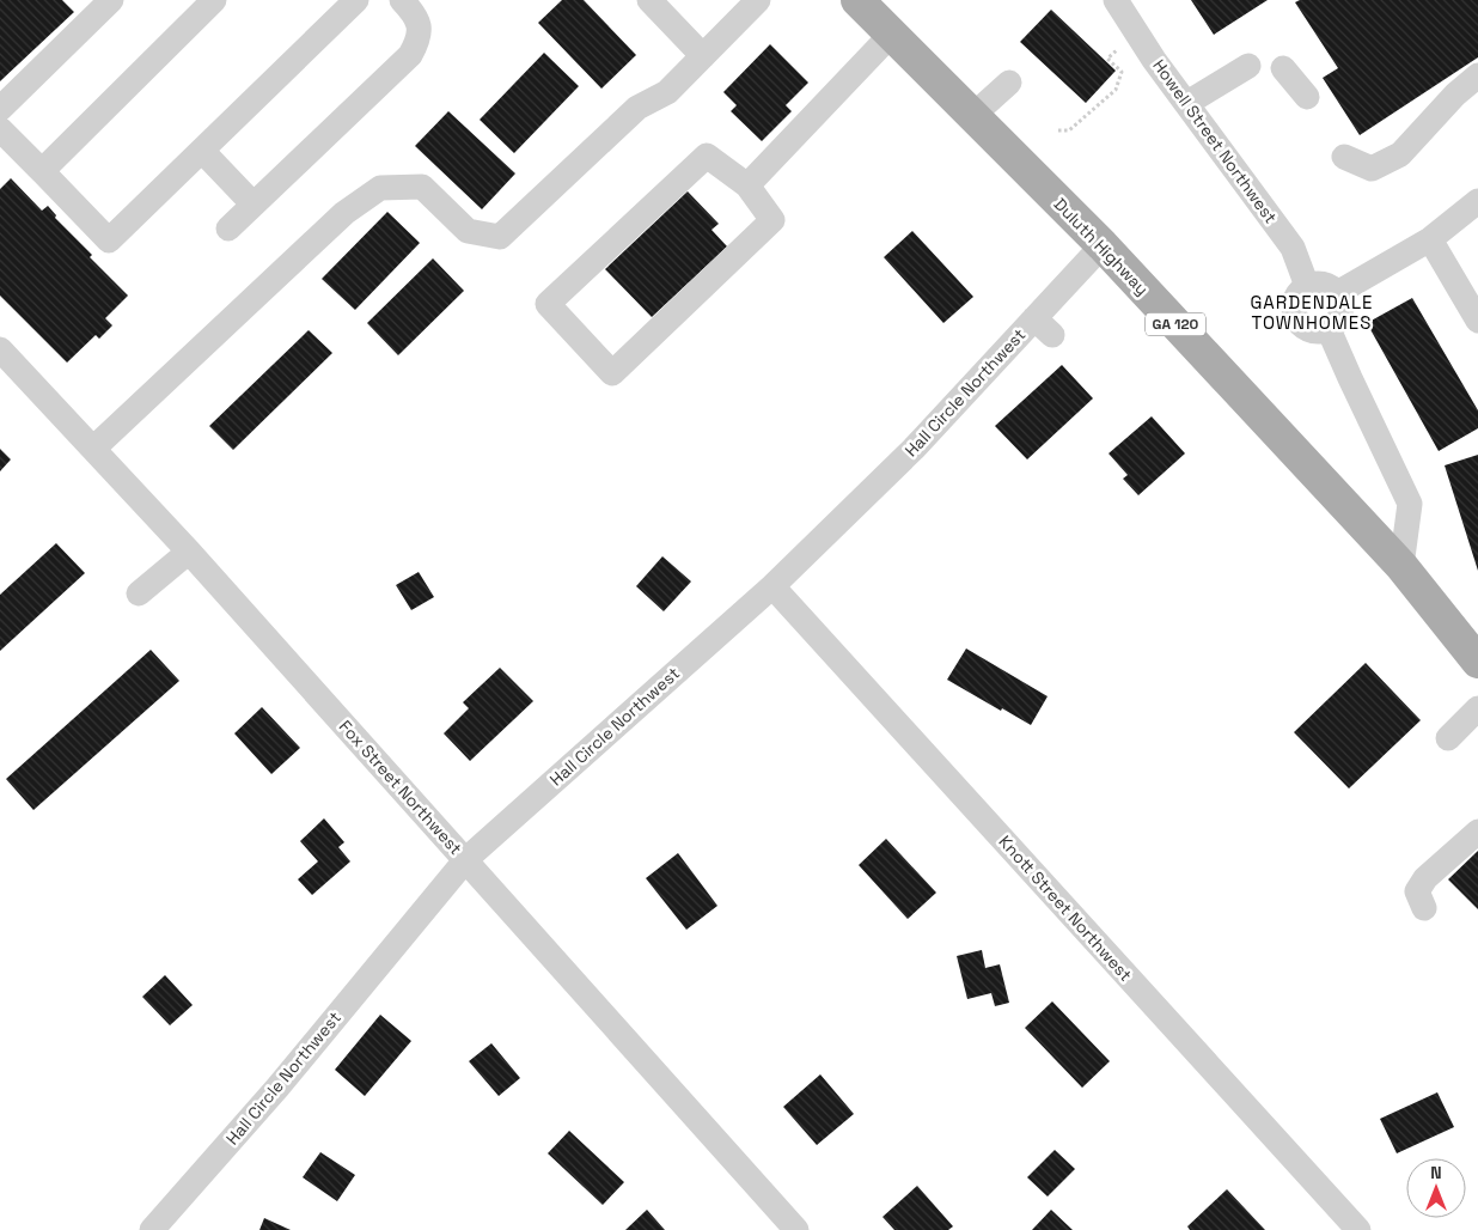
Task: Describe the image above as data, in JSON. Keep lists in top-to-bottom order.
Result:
{
  "streets": {
    "main road": ["Duluth Highway", "GA 120"],
    "street": [
      "Howell Street Northwest",
      "Hall Circle Northwest",
      "Fox Street Northwest",
      "Knott Street Northwest"
    ]
  },
  "crossings": [
    ["Duluth Highway", "Hall Circle Northwest"],
    ["Hall Circle Northwest", "Fox Street Northwest"],
    ["Hall Circle Northwest", "Knott Street Northwest"]
  ],
  "districts": ["GARDENDALE TOWNHOMES"],
  "north": "top"
}
